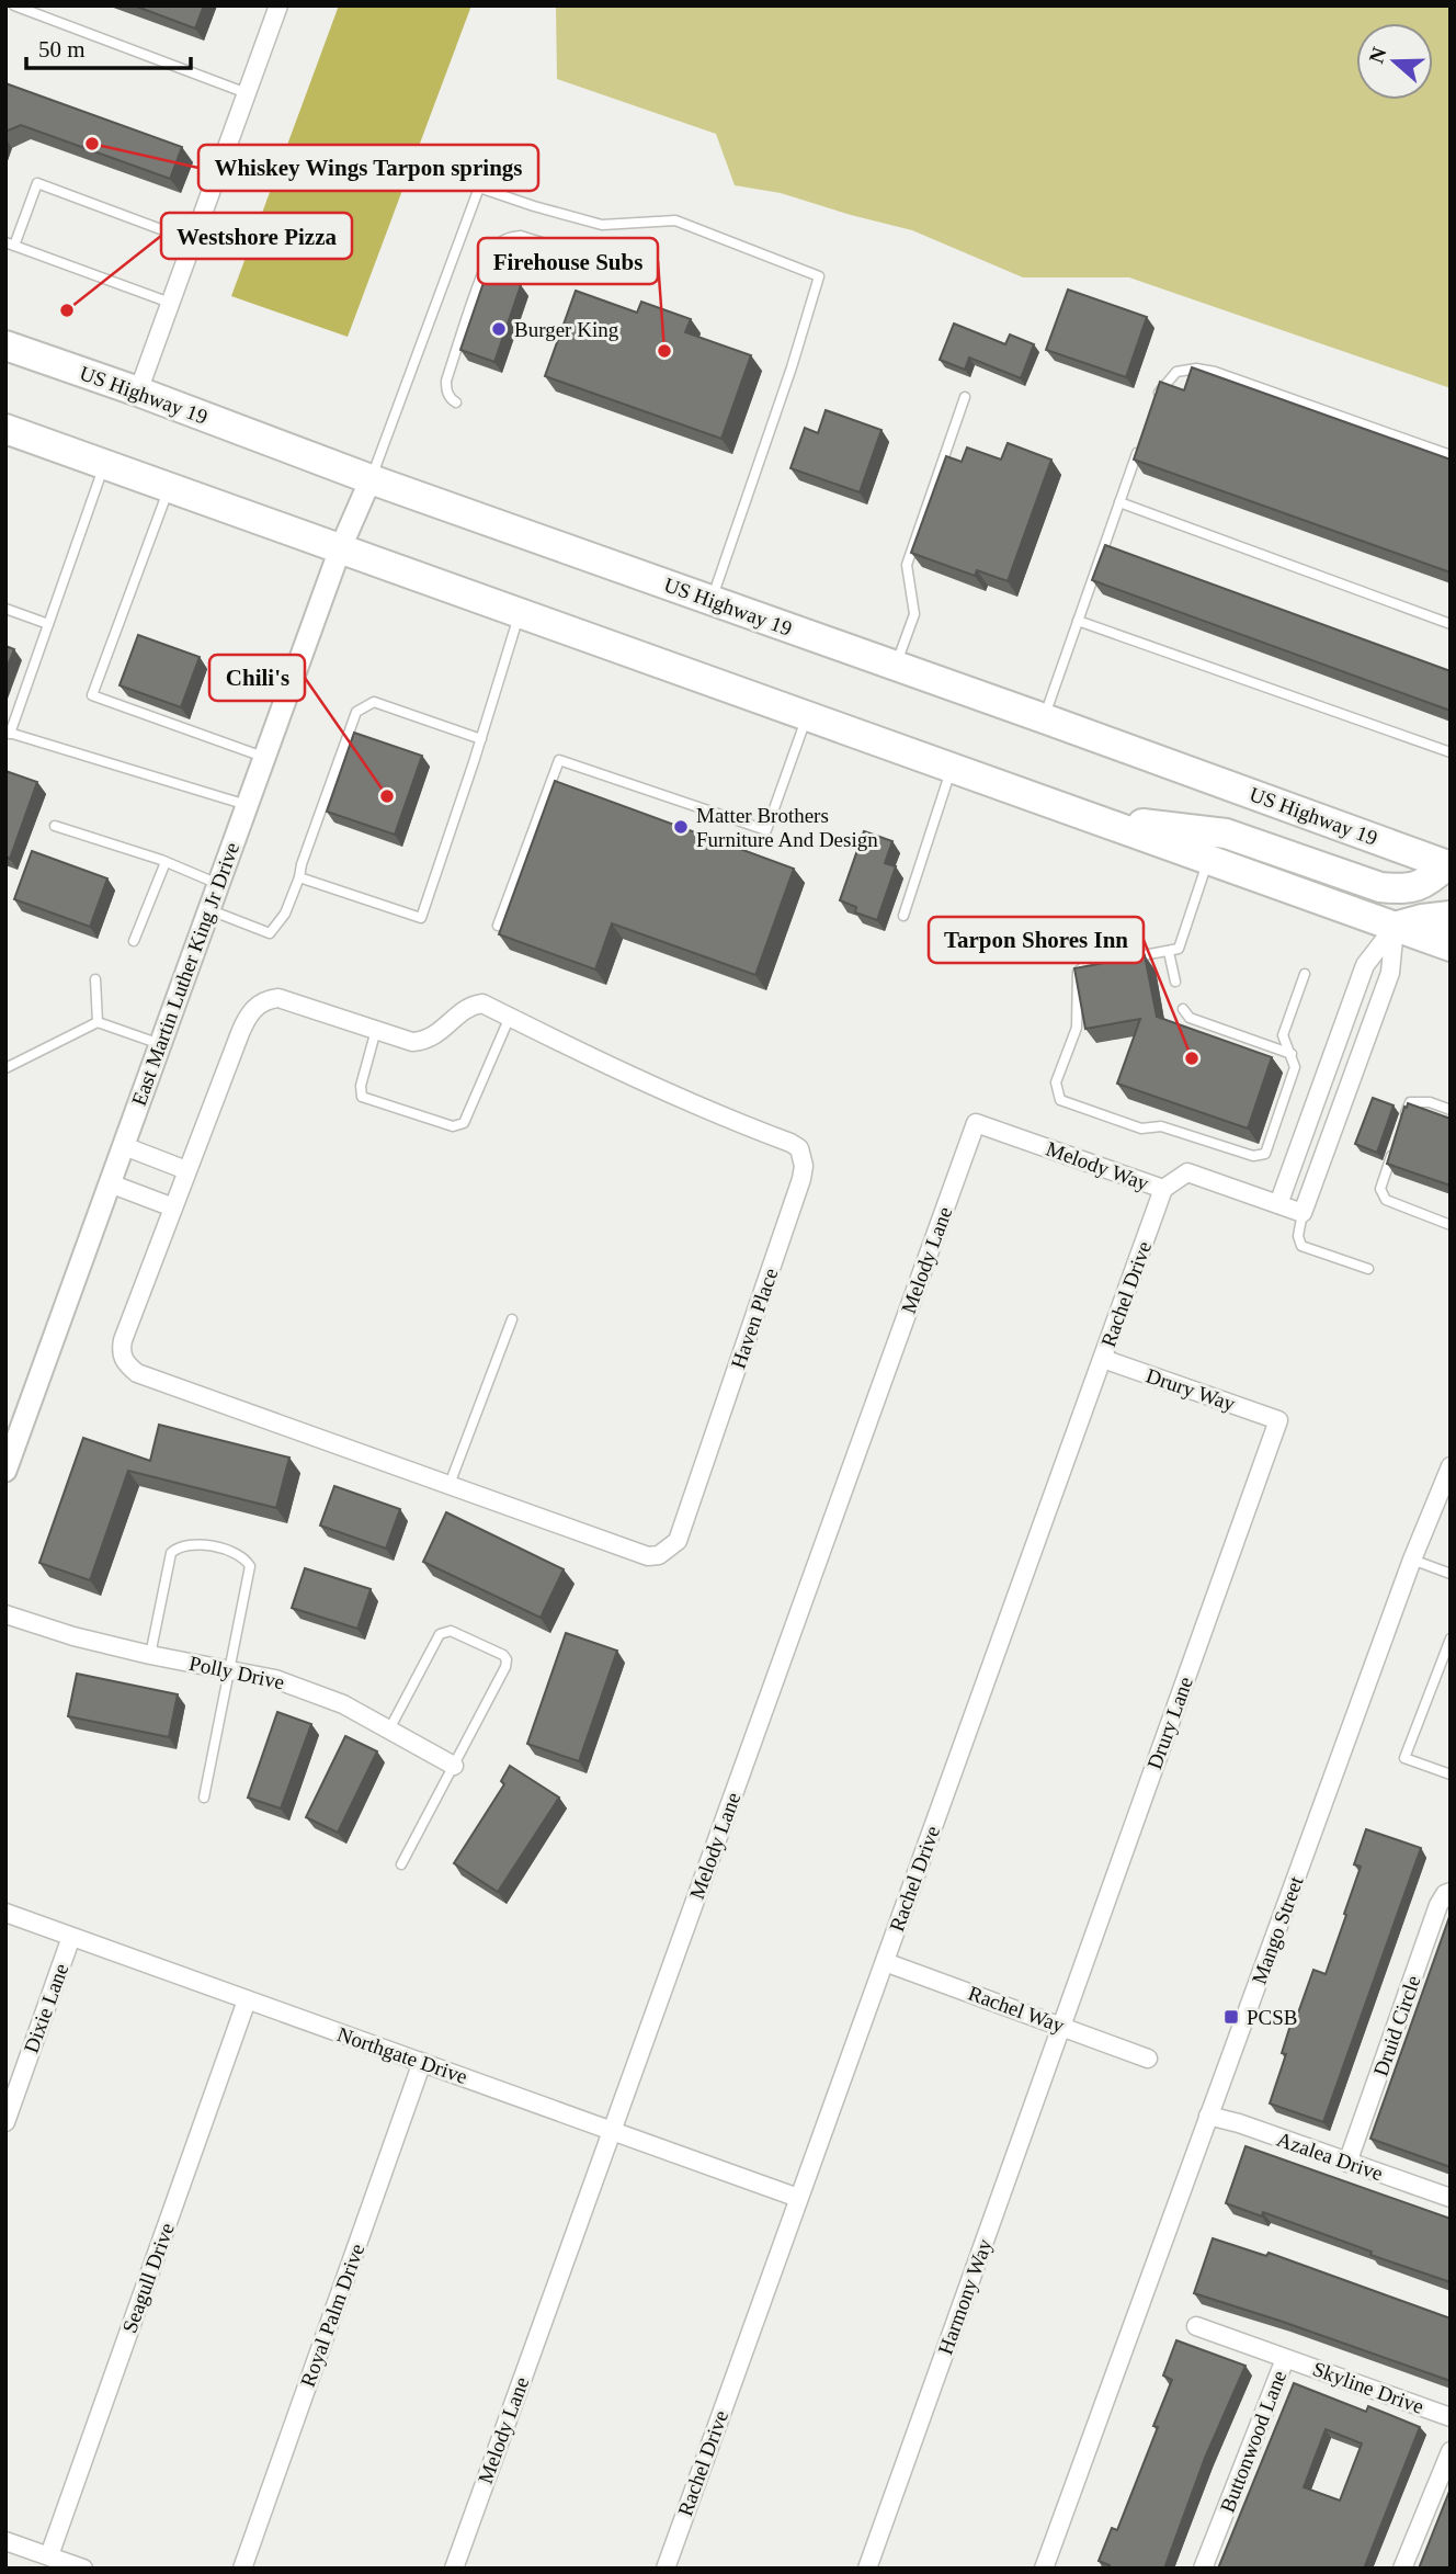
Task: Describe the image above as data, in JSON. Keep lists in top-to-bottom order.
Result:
{
  "streets": {
    "highway": ["US Highway 19"],
    "street": [
      "East Martin Luther King Jr Drive",
      "Melody Way",
      "Melody Lane",
      "Rachel Drive",
      "Haven Place",
      "Drury Way",
      "Polly Drive",
      "Drury Lane",
      "Mango Street",
      "Dixie Lane",
      "Rachel Way",
      "Druid Circle",
      "Northgate Drive",
      "Azalea Drive",
      "Seagull Drive",
      "Harmony Way",
      "Royal Palm Drive",
      "Skyline Drive",
      "Buttonwood Lane"
    ]
  },
  "crossings": [
    ["US Highway 19", "East Martin Luther King Jr Drive"],
    ["Melody Way", "Melody Lane"],
    ["Melody Way", "Rachel Drive"],
    ["Melody Lane", "Northgate Drive"],
    ["Rachel Drive", "Drury Way"],
    ["Rachel Drive", "Rachel Way"],
    ["Rachel Drive", "Northgate Drive"],
    ["Drury Way", "Drury Lane"],
    ["Drury Lane", "Rachel Way"],
    ["Drury Lane", "Harmony Way"],
    ["Mango Street", "Azalea Drive"],
    ["Dixie Lane", "Northgate Drive"],
    ["Rachel Way", "Harmony Way"],
    ["Druid Circle", "Azalea Drive"],
    ["Northgate Drive", "Seagull Drive"],
    ["Northgate Drive", "Royal Palm Drive"],
    ["Skyline Drive", "Buttonwood Lane"]
  ],
  "places": {
    "other": [
      "Whiskey Wings Tarpon springs",
      "Westshore Pizza",
      "Burger King",
      "Firehouse Subs",
      "Chili's",
      "Matter Brothers Furniture And Design",
      "Tarpon Shores Inn"
    ],
    "transit": ["PCSB"]
  },
  "scale_bar": "50 m",
  "north": "left"
}
